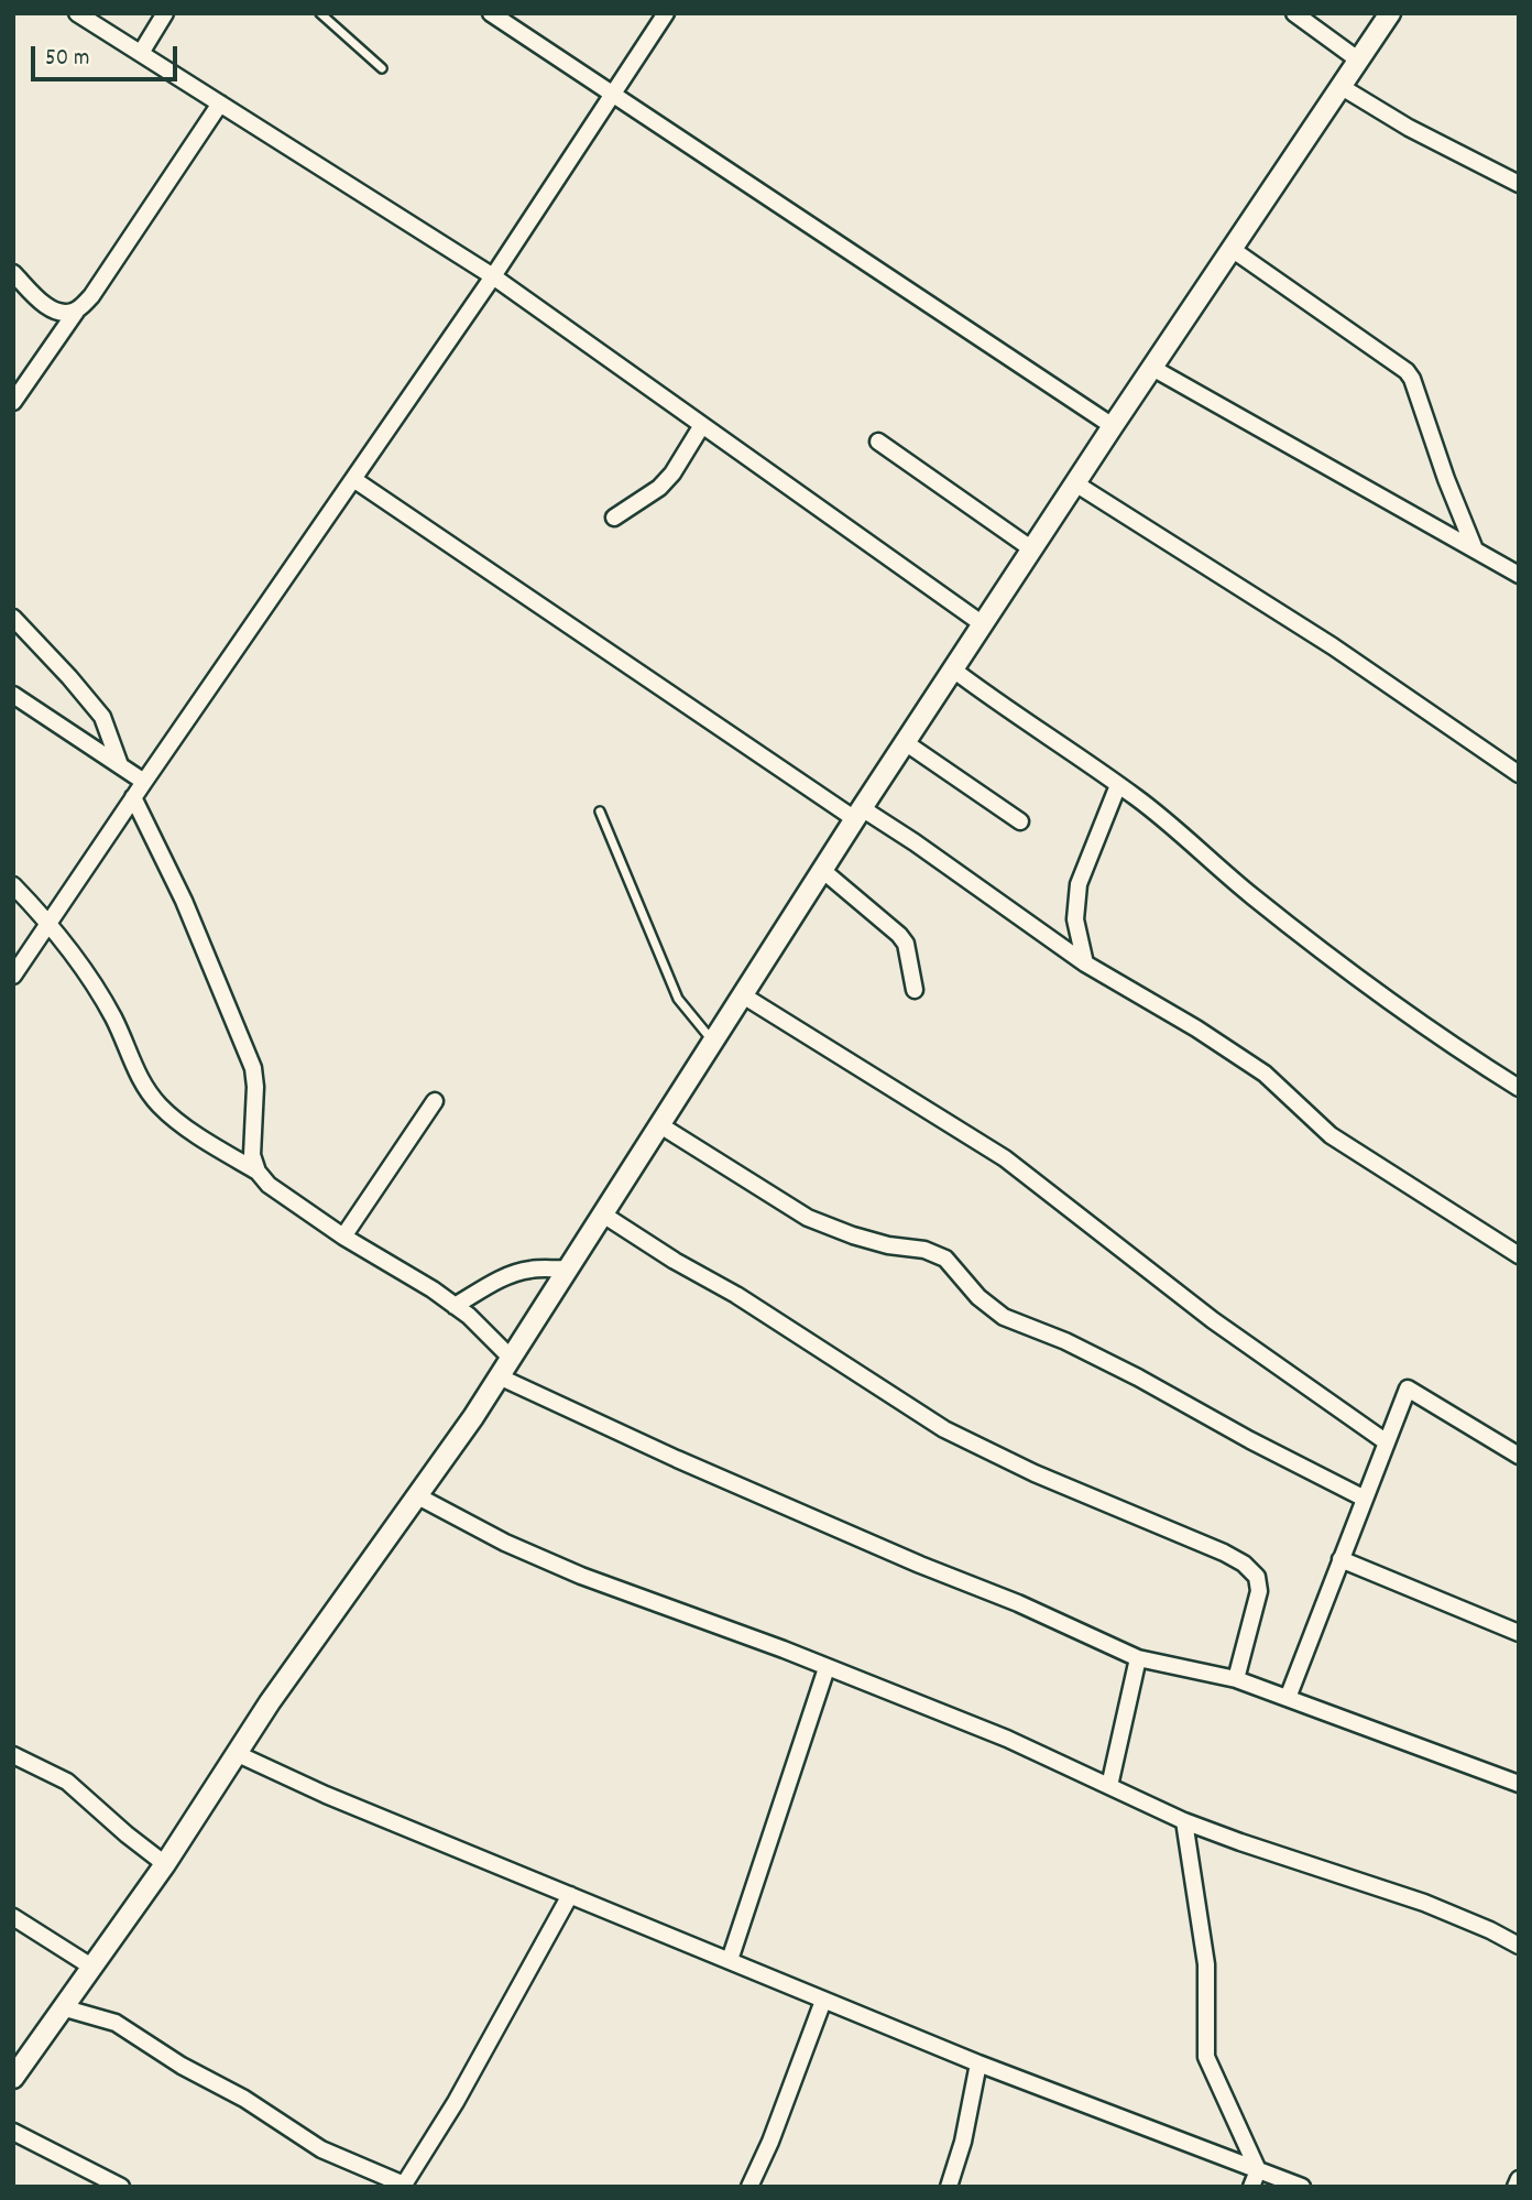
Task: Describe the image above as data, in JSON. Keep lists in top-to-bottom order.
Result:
{
  "scale_bar": "50 m"
}
